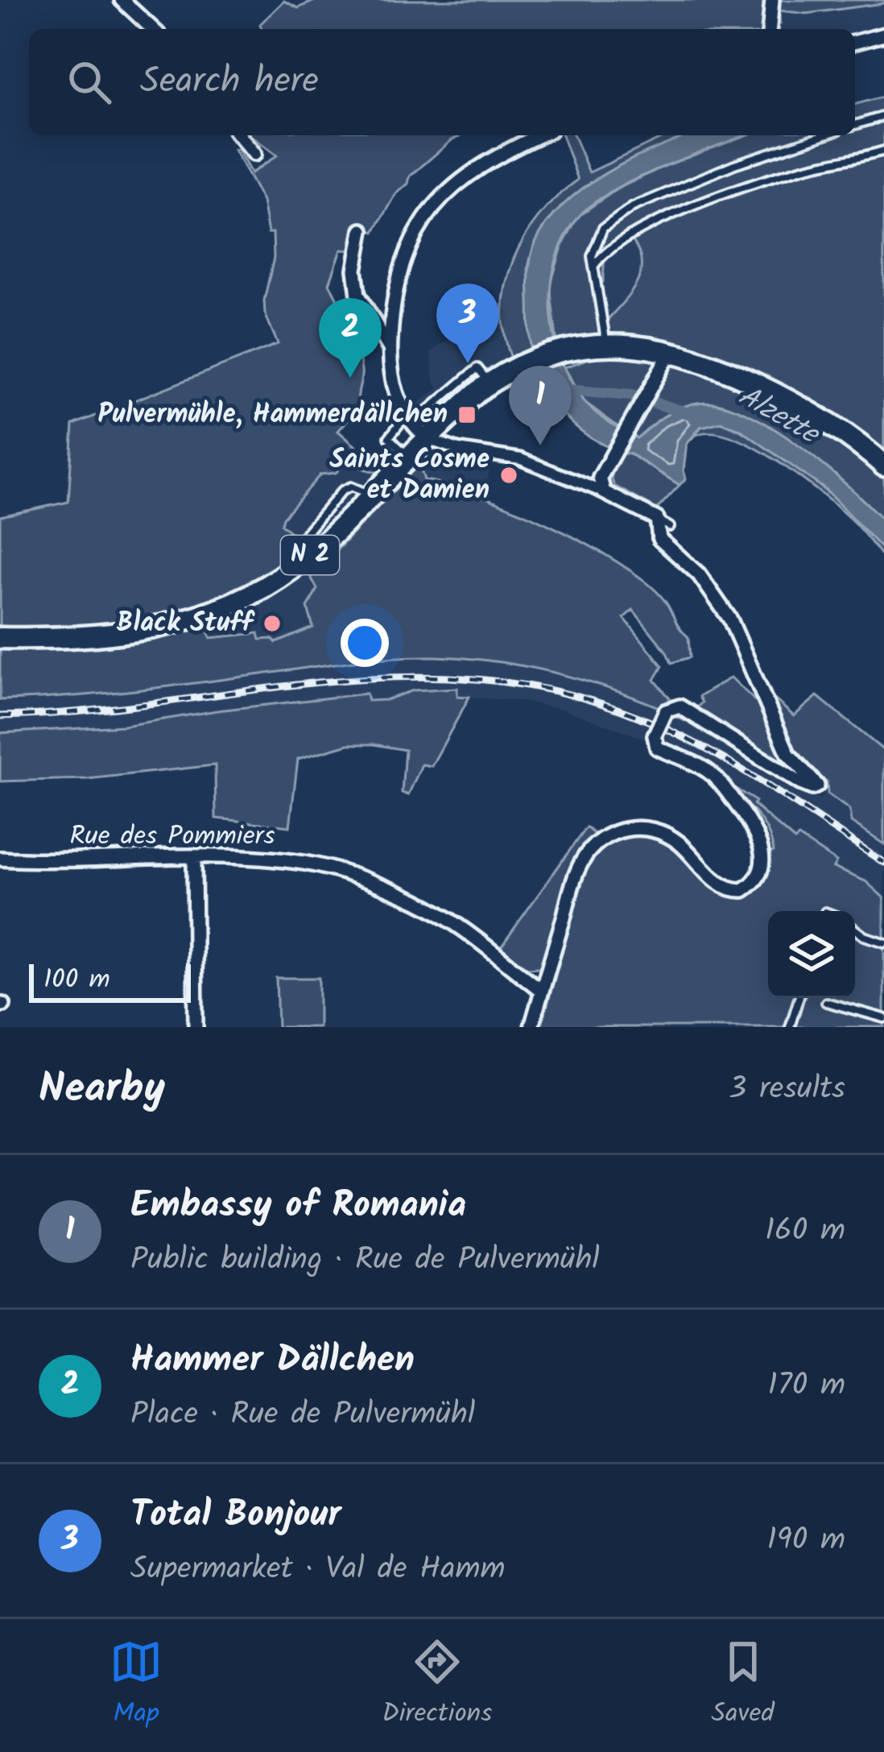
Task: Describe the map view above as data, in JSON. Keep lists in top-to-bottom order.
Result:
{
  "streets": {
    "main road": ["N 2"],
    "street": ["Rue des Pommiers"]
  },
  "water": ["Alzette"],
  "places": {
    "transit": ["Pulvermühle, Hammerdällchen"],
    "other": ["Saints Cosme et Damien", "Black Stuff"]
  },
  "scale_bar": "100 m",
  "page": {
    "search": "Search here",
    "pins": ["3", "2", "1"],
    "scale": "100 m",
    "heading": ["Nearby", "3 results"],
    "list": [
      {
        "mark": "1",
        "name": "Embassy of Romania",
        "note": "Public building · Rue de Pulvermühl",
        "value": "160 m"
      },
      {
        "mark": "2",
        "name": "Hammer Dällchen",
        "note": "Place · Rue de Pulvermühl",
        "value": "170 m"
      },
      {
        "mark": "3",
        "name": "Total Bonjour",
        "note": "Supermarket · Val de Hamm",
        "value": "190 m"
      }
    ],
    "nav": ["Map", "Directions", "Saved"]
  }
}
